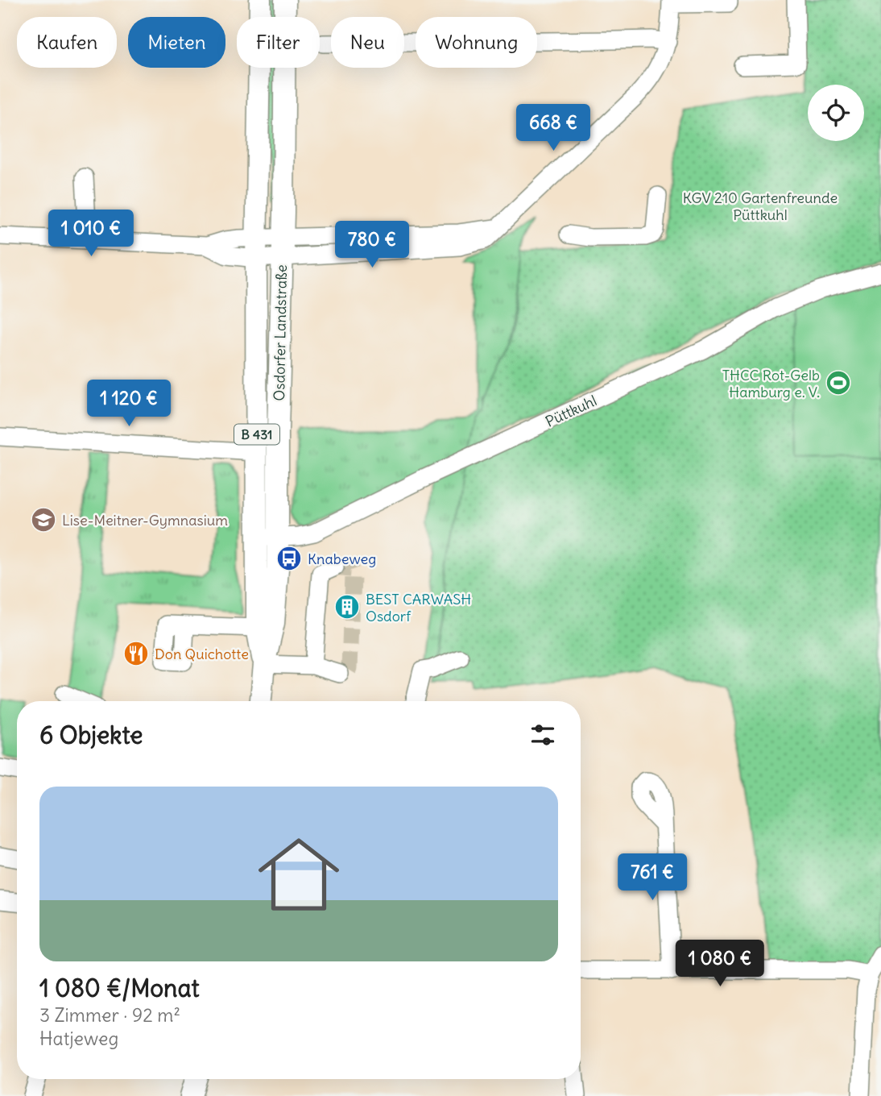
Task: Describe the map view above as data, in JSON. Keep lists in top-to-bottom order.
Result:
{
  "streets": {
    "main road": ["Osdorfer Landstraße", "B 431"],
    "street": ["Püttkuhl"]
  },
  "crossings": [
    ["Osdorfer Landstraße", "Püttkuhl"]
  ],
  "parks": ["KGV 210 Gartenfreunde Püttkuhl"],
  "places": {
    "sports": ["THCC Rot-Gelb Hamburg e. V."],
    "school or university": ["Lise-Meitner-Gymnasium"],
    "bus stop": ["Knabeweg"],
    "building": ["BEST CARWASH Osdorf"],
    "restaurant": ["Don Quichotte"]
  },
  "page": {
    "chip": [
      "Kaufen",
      "Mieten",
      "Filter",
      "Neu",
      "Wohnung"
    ],
    "price": [
      "668 €",
      "1 010 €",
      "780 €",
      "1 120 €",
      "761 €",
      "1 080 €"
    ],
    "heading": "6 Objekte",
    "list": [
      {
        "name": "1 080 €/Monat",
        "note": "3 Zimmer · 92 m² · Hatjeweg"
      }
    ]
  }
}
